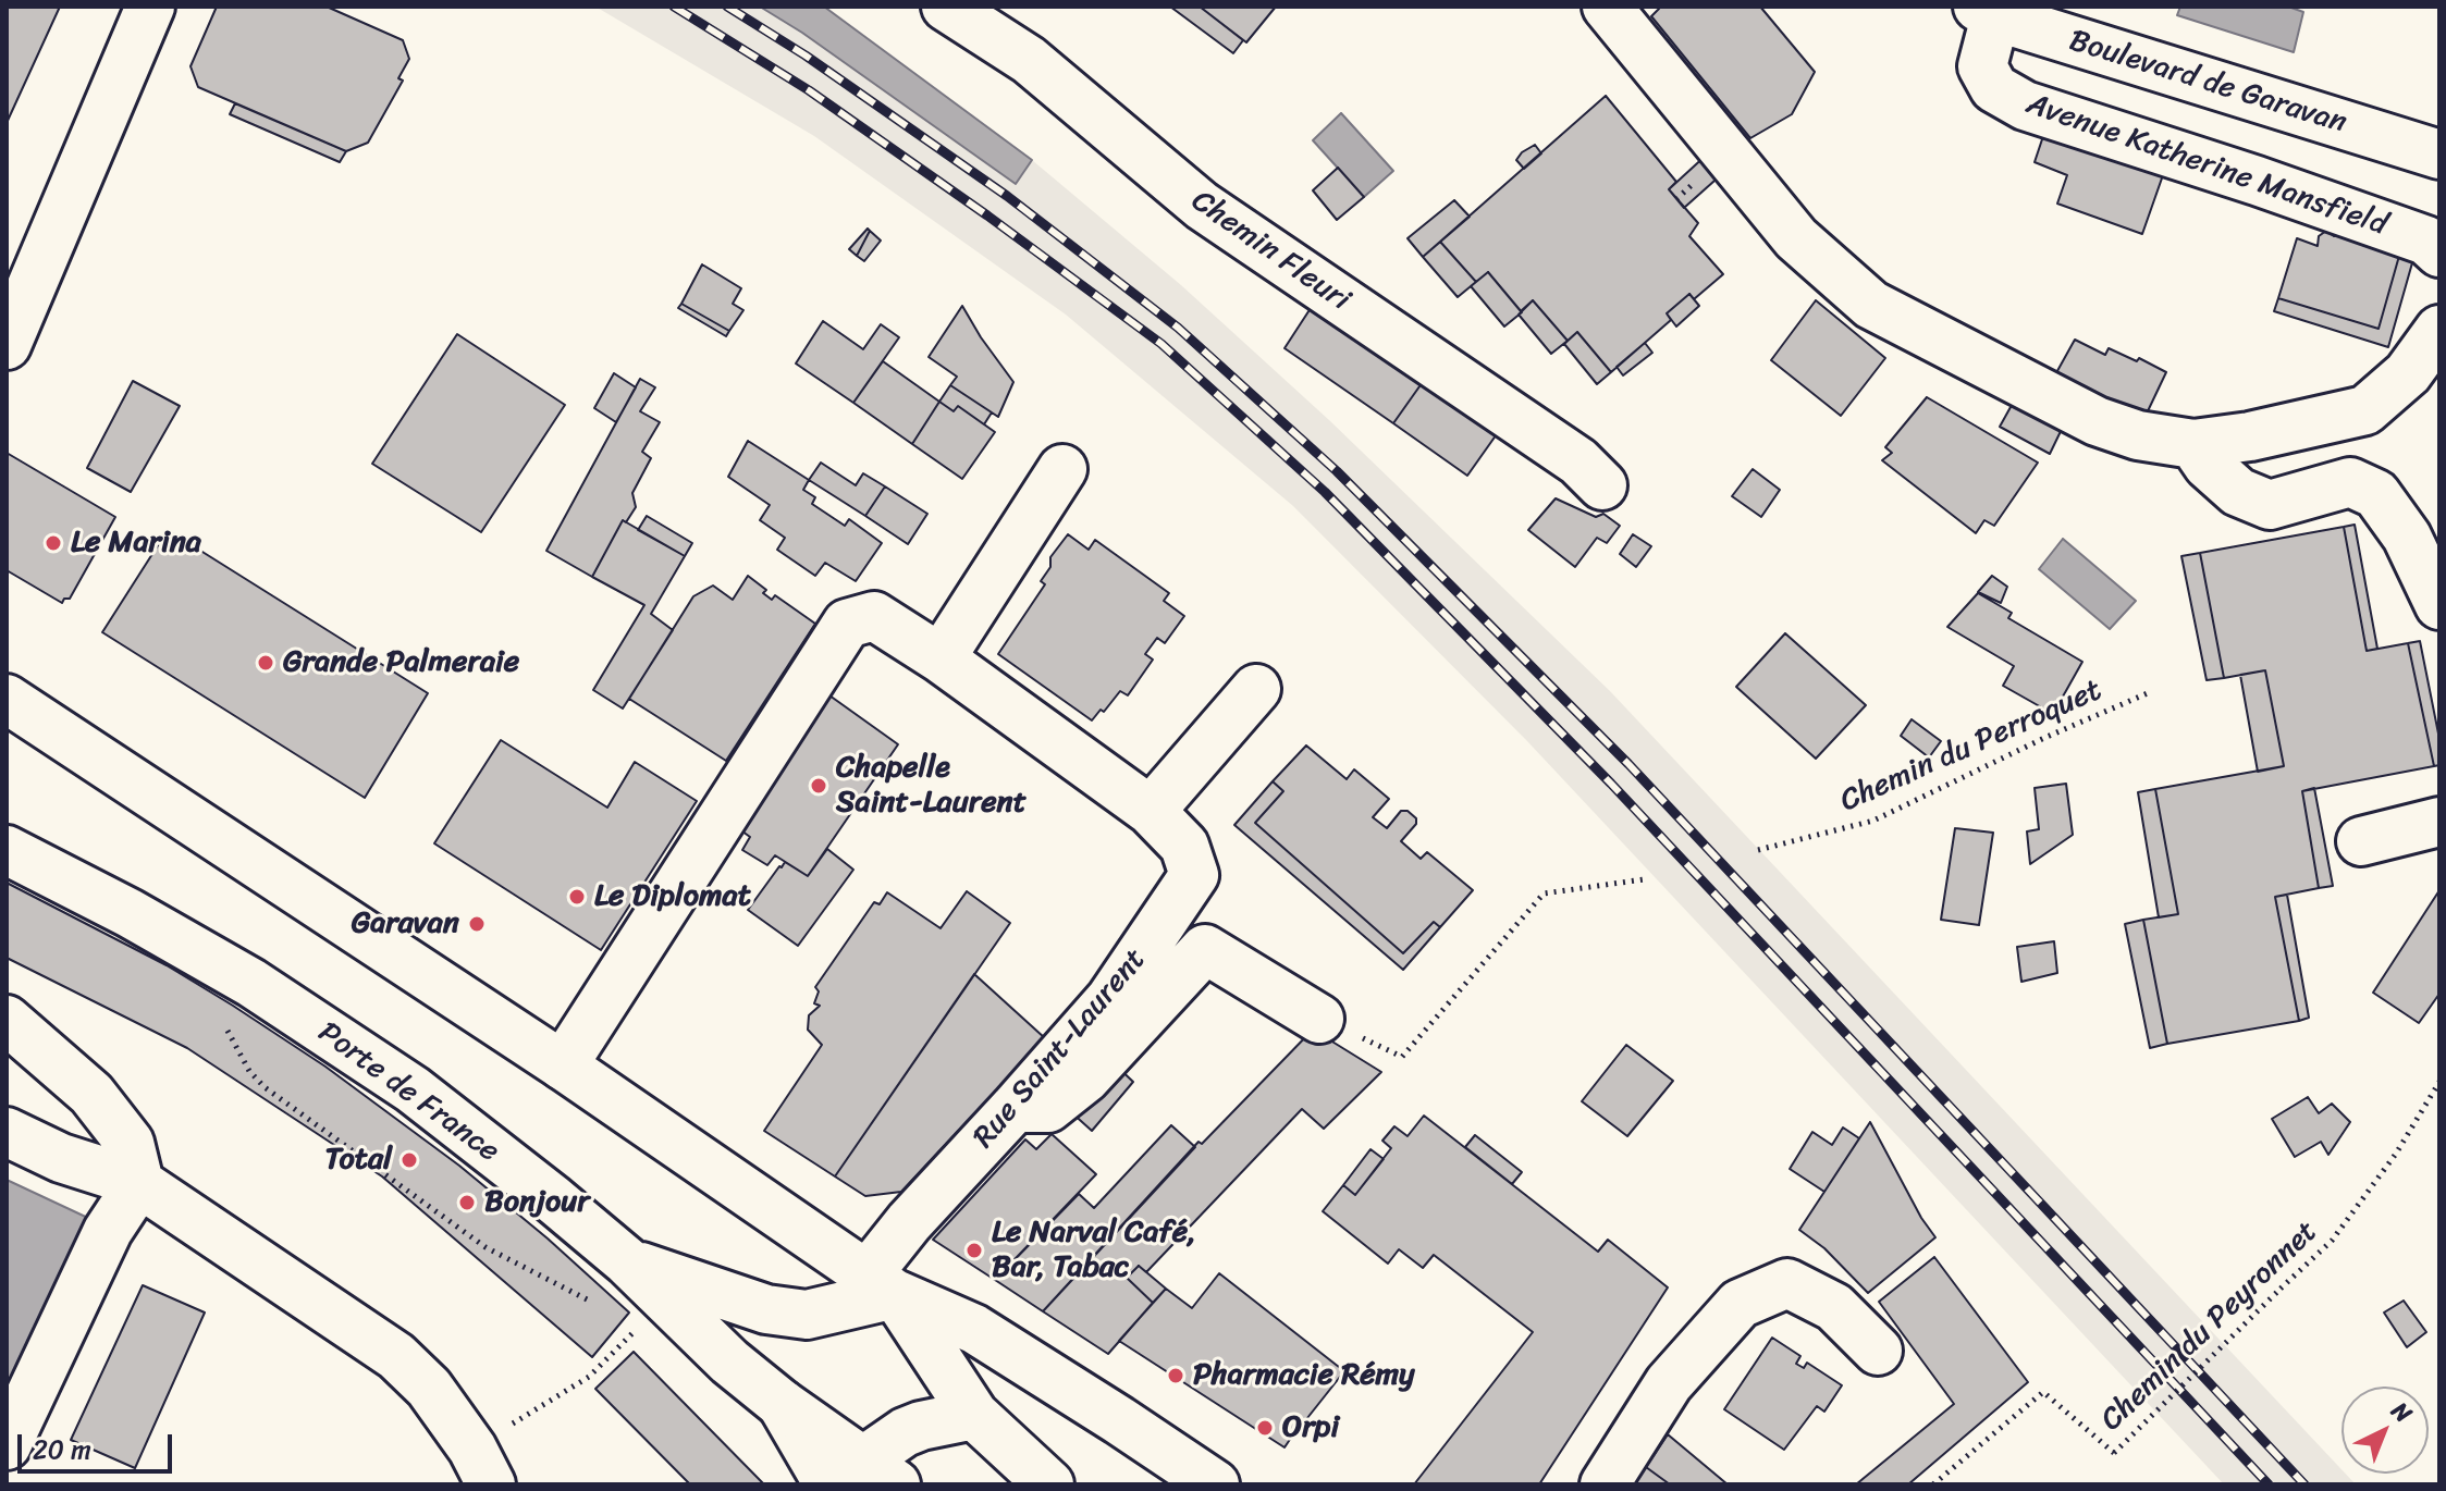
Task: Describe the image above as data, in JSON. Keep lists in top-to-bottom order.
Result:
{
  "streets": {
    "street": [
      "Boulevard de Garavan",
      "Avenue Katherine Mansfield",
      "Chemin Fleuri",
      "Rue Saint-Laurent",
      "Porte de France"
    ],
    "path": ["Chemin du Perroquet", "Chemin du Peyronnet"]
  },
  "crossings": [
    ["Boulevard de Garavan", "Avenue Katherine Mansfield"]
  ],
  "places": [
    "Le Marina",
    "Grande Palmeraie",
    "Chapelle Saint-Laurent",
    "Le Diplomat",
    "Garavan",
    "Total",
    "Bonjour",
    "Le Narval Café, Bar, Tabac",
    "Pharmacie Rémy",
    "Orpi"
  ],
  "scale_bar": "20 m",
  "north": "top right"
}
